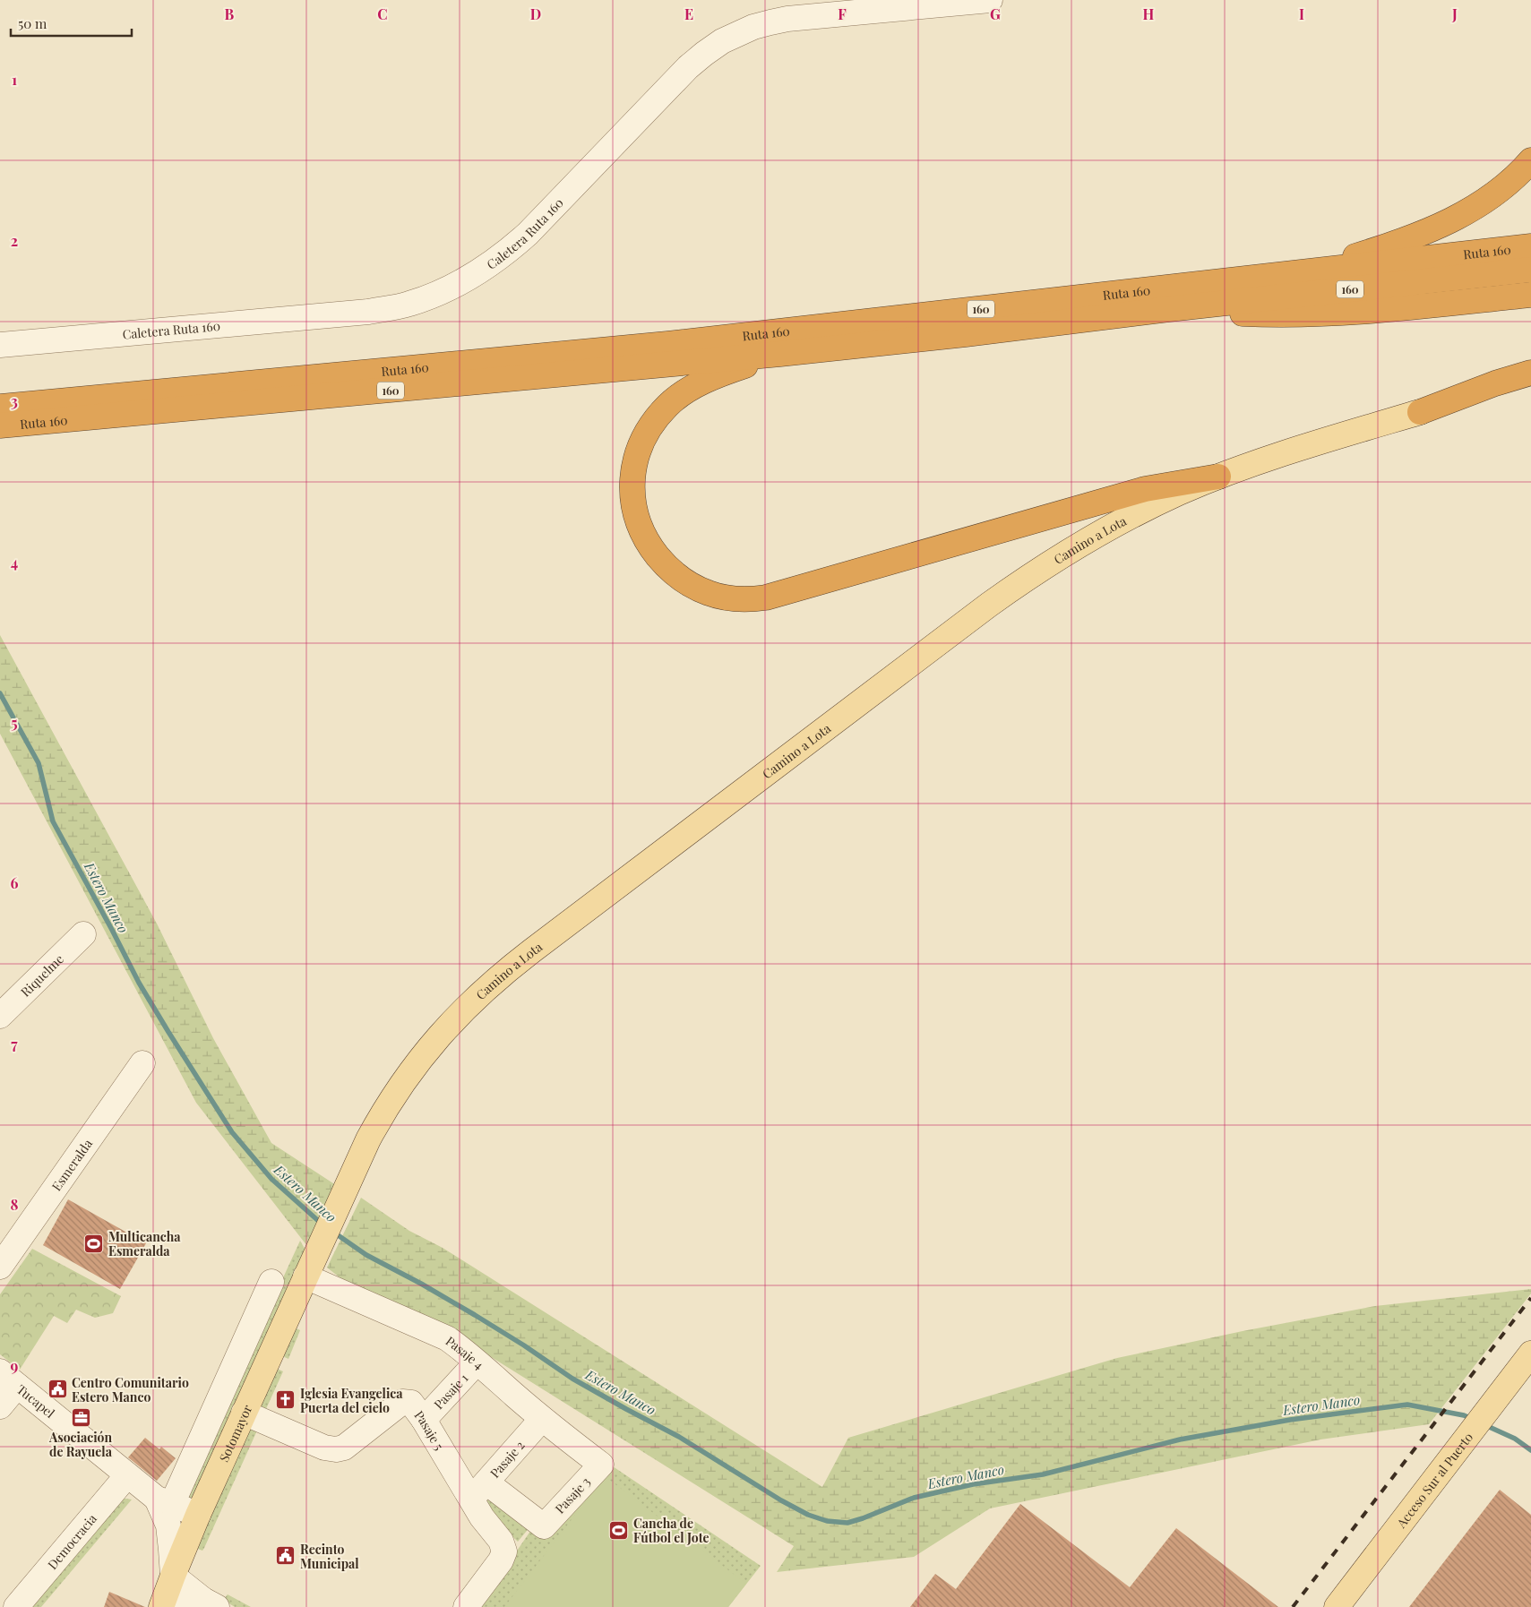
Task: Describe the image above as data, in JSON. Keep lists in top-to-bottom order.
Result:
{
  "streets": {
    "highway": ["Ruta 160", "160"],
    "main road": ["Camino a Lota", "Sotomayor", "Acceso Sur al Puerto"],
    "street": [
      "Caletera Ruta 160",
      "Riquelme",
      "Esmeralda",
      "Pasaje 4",
      "Pasaje 1",
      "Tucapel",
      "Pasaje 5",
      "Pasaje 2",
      "Pasaje 3",
      "Democracia"
    ]
  },
  "crossings": [
    ["Camino a Lota", "Pasaje 4"],
    ["Camino a Lota", "Sotomayor"],
    ["Pasaje 4", "Pasaje 1"],
    ["Pasaje 4", "Sotomayor"],
    ["Pasaje 4", "Pasaje 2"],
    ["Pasaje 4", "Pasaje 3"],
    ["Pasaje 1", "Pasaje 5"],
    ["Tucapel", "Sotomayor"],
    ["Tucapel", "Democracia"],
    ["Pasaje 5", "Sotomayor"],
    ["Pasaje 5", "Pasaje 2"],
    ["Pasaje 5", "Pasaje 3"],
    ["Pasaje 2", "Pasaje 3"]
  ],
  "water": ["Estero Manco"],
  "places": {
    "sports": ["Multicancha Esmeralda", "Cancha de Fútbol el Jote"],
    "public building": ["Centro Comunitario Estero Manco", "Recinto Municipal"],
    "church": ["Iglesia Evangelica Puerta del cielo"],
    "office": ["Asociación de Rayuela"]
  },
  "scale_bar": "50 m",
  "grid": {
    "columns": [
      "B",
      "C",
      "D",
      "E",
      "F",
      "G",
      "H",
      "I",
      "J"
    ],
    "rows": [
      "1",
      "2",
      "3",
      "4",
      "5",
      "6",
      "7",
      "8",
      "9"
    ]
  }
}
